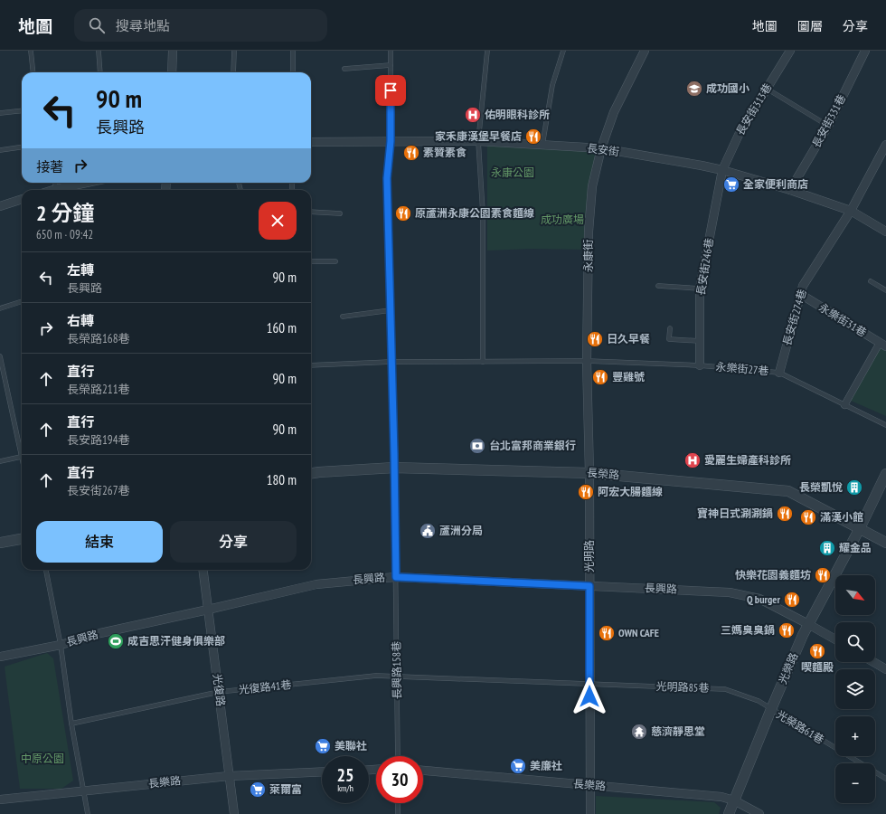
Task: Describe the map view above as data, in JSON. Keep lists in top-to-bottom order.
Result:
{
  "streets": {
    "street": [
      "長安街313巷",
      "長安街331巷",
      "長安街",
      "永康街",
      "長安街246巷",
      "長安街274巷",
      "永樂街31巷",
      "長榮路",
      "光明路",
      "長興路",
      "光榮路",
      "光復路",
      "長樂路"
    ],
    "lane": [
      "永樂街27巷",
      "長興路158巷",
      "光復路41巷",
      "光明路85巷",
      "光榮路61巷"
    ]
  },
  "crossings": [
    ["長安街313巷", "長安街"],
    ["長安街313巷", "長安街246巷"],
    ["長安街331巷", "長安街"],
    ["長安街", "永康街"],
    ["長安街", "長安街246巷"],
    ["長安街", "長安街274巷"],
    ["長安街", "長興路158巷"],
    ["永康街", "永樂街27巷"],
    ["永康街", "長榮路"],
    ["永康街", "光明路"],
    ["長安街246巷", "永樂街27巷"],
    ["長安街274巷", "永樂街31巷"],
    ["長安街274巷", "永樂街27巷"],
    ["永樂街27巷", "長興路158巷"],
    ["長榮路", "光明路"],
    ["長榮路", "光榮路"],
    ["長榮路", "長興路158巷"],
    ["光明路", "長興路"],
    ["光明路", "光復路41巷"],
    ["光明路", "光明路85巷"],
    ["光明路", "長樂路"],
    ["長興路", "光榮路"],
    ["長興路", "長興路158巷"],
    ["長興路", "光復路"],
    ["光榮路", "光明路85巷"],
    ["光榮路", "光榮路61巷"],
    ["光榮路", "長樂路"],
    ["長興路158巷", "光復路41巷"],
    ["光復路41巷", "光明路85巷"],
    ["光復路41巷", "光復路"],
    ["光明路85巷", "光榮路61巷"],
    ["光復路", "長樂路"]
  ],
  "parks": ["永康公園", "成功廣場", "中原公園"],
  "places": {
    "school or university": ["成功國小"],
    "hospital": ["佑明眼科診所", "愛麗生婦產科診所"],
    "restaurant": [
      "家禾康漢堡早餐店",
      "素贊素食",
      "原蘆洲永康公園素食麵線",
      "日久早餐",
      "豐雞號",
      "阿宏大腸麵線",
      "寶神日式涮涮鍋",
      "滿漢小館",
      "快樂花園義麵坊",
      "Q burger",
      "三媽臭臭鍋",
      "OWN CAFE",
      "喫麵殿"
    ],
    "supermarket": [
      "全家便利商店",
      "美聯社",
      "美廉社",
      "萊爾富"
    ],
    "bank": ["台北富邦商業銀行"],
    "building": ["長榮凱悅", "耀金品"],
    "public building": ["蘆洲分局"],
    "sports": ["成吉思汗健身俱樂部"],
    "temple": ["慈濟靜思堂"]
  },
  "north": "bottom right",
  "page": {
    "header": "地圖",
    "search": "搜尋地點",
    "nav": ["地圖", "圖層", "分享"],
    "turn": ["90 m", "長興路"],
    "then": "接著",
    "heading": ["2 分鐘", "650 m · 09:42"],
    "list": [
      {
        "name": "左轉",
        "note": "長興路",
        "value": "90 m"
      },
      {
        "name": "右轉",
        "note": "長榮路168巷",
        "value": "160 m"
      },
      {
        "name": "直行",
        "note": "長榮路211巷",
        "value": "90 m"
      },
      {
        "name": "直行",
        "note": "長安路194巷",
        "value": "90 m"
      },
      {
        "name": "直行",
        "note": "長安街267巷",
        "value": "180 m"
      }
    ],
    "buttons": ["結束", "分享"],
    "map_buttons": ["+", "−"],
    "speed": "25 km/h",
    "limit": "30"
  }
}
